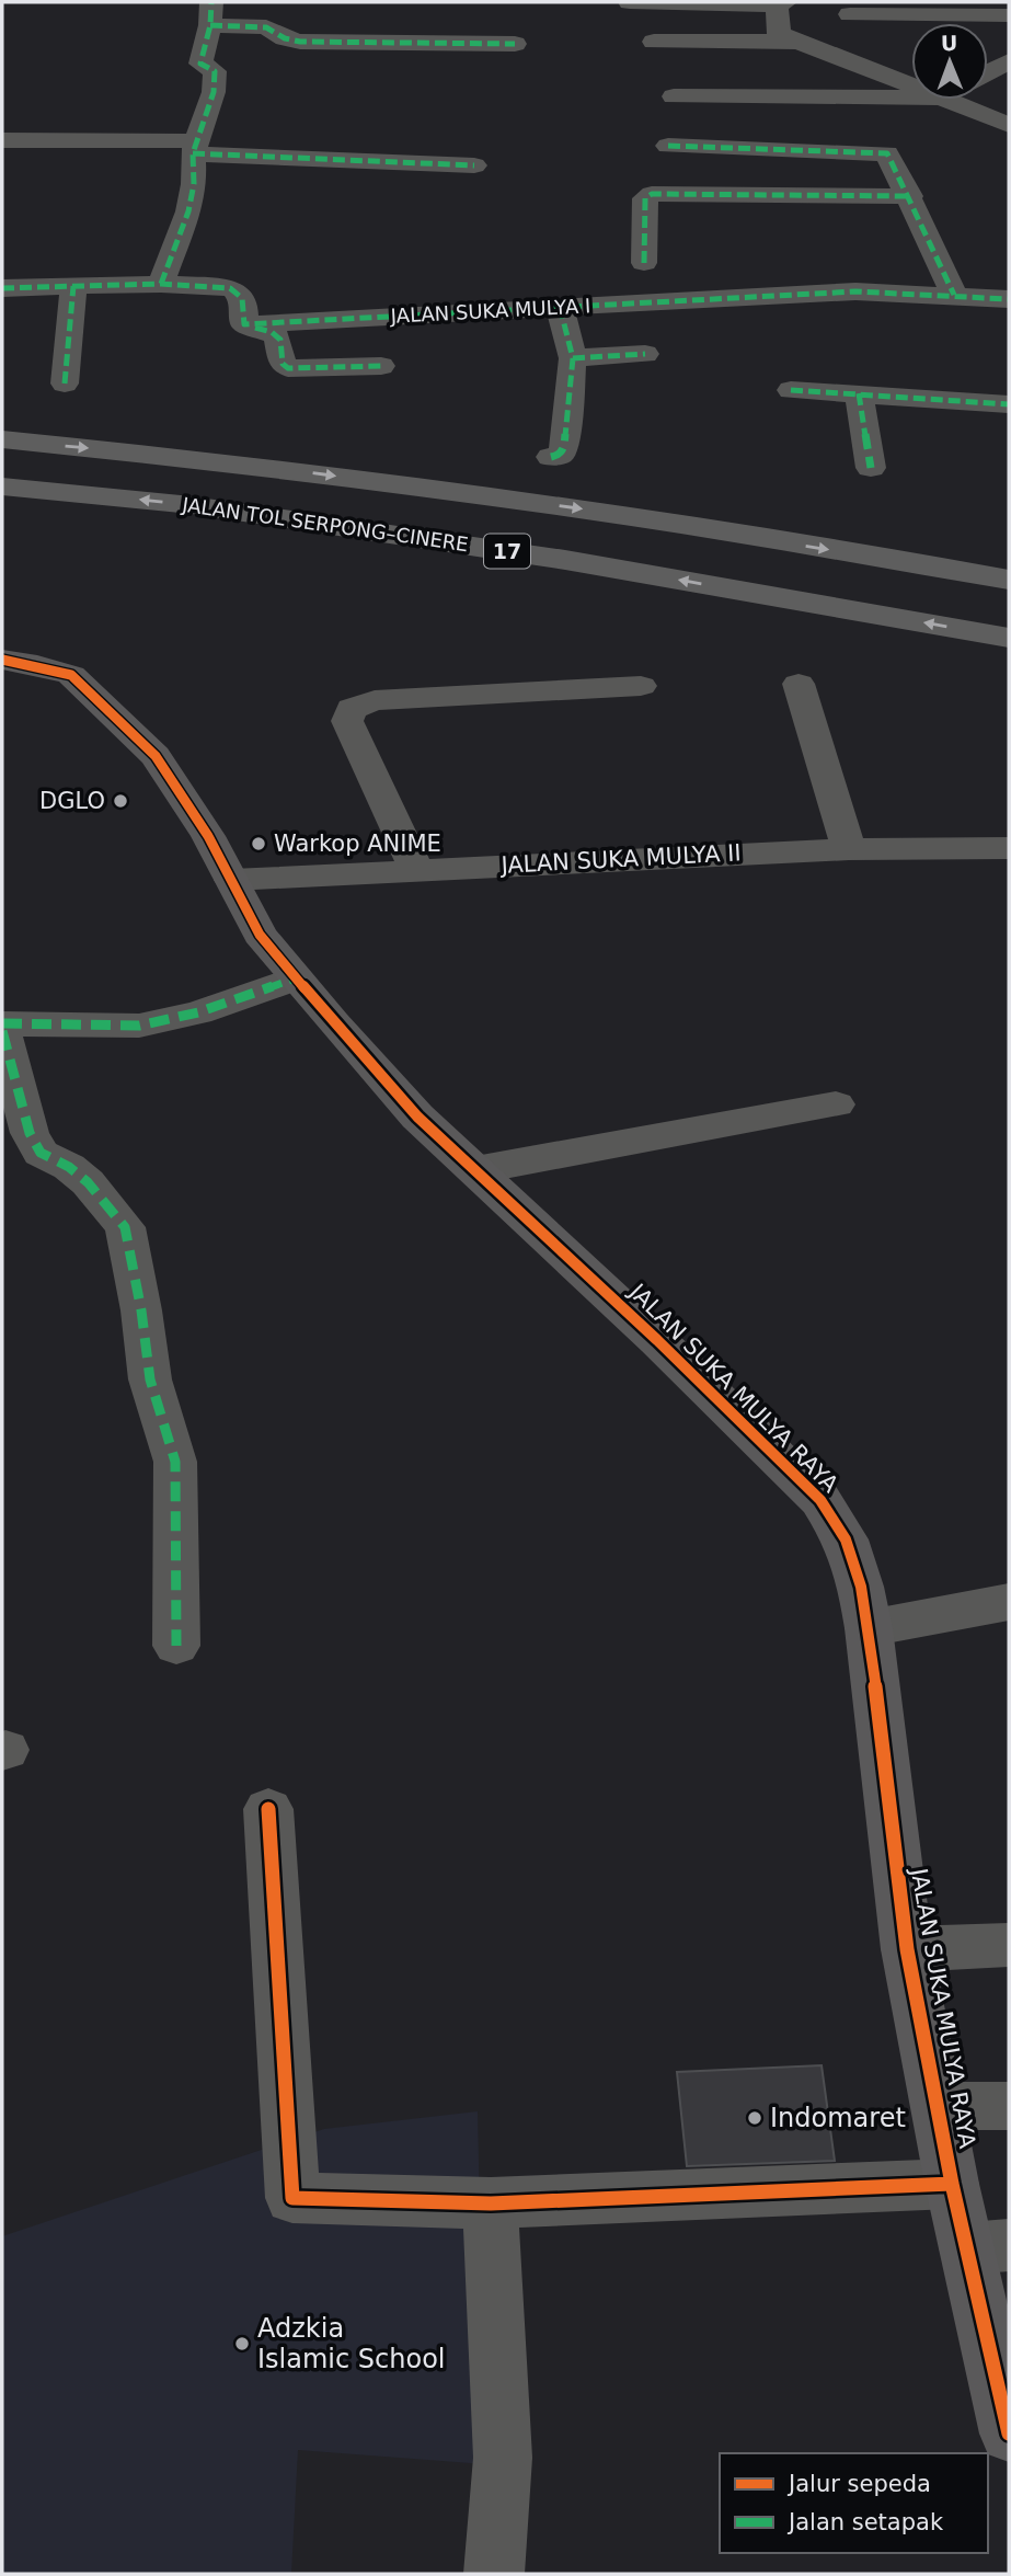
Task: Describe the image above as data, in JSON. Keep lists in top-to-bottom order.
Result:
{
  "streets": {
    "highway": ["JALAN TOL SERPONG–CINERE", "17"],
    "street": ["JALAN SUKA MULYA I", "JALAN SUKA MULYA II", "JALAN SUKA MULYA RAYA"]
  },
  "crossings": [
    ["JALAN SUKA MULYA II", "JALAN SUKA MULYA RAYA"]
  ],
  "places": [
    "DGLO",
    "Warkop ANIME",
    "Indomaret",
    "Adzkia Islamic School"
  ],
  "legend": ["Jalur sepeda", "Jalan setapak"],
  "north": "top"
}
